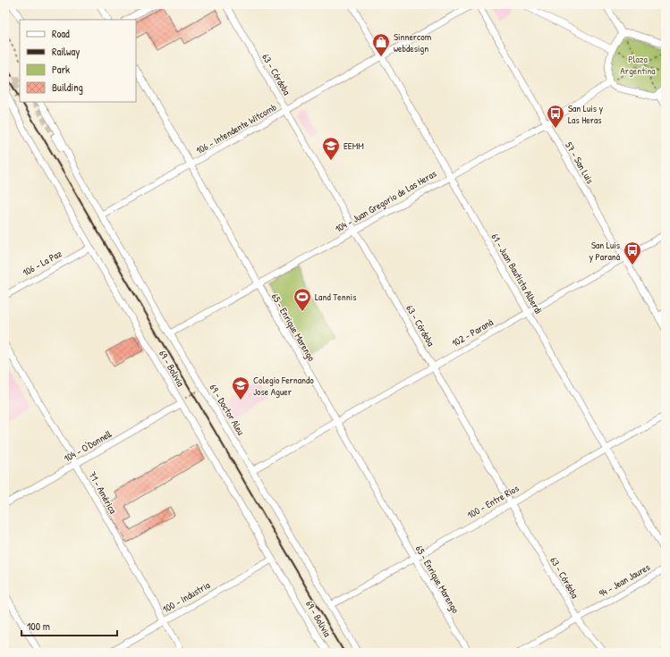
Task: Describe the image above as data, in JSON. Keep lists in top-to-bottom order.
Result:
{
  "streets": {
    "street": [
      "63 - Córdoba",
      "106 - Intendente Witcomb",
      "57 - San Luis",
      "104 - Juan Gregorio de Las Heras",
      "106 - La Paz",
      "61 - Juan Bautista Alberdi",
      "65 - Enrique Marengo",
      "102 - Paraná",
      "69 - Bolivia",
      "69 - Doctor Aleu",
      "104 - O'Donnell",
      "71 - América",
      "100 - Entre Ríos",
      "94 - Jean Jaures",
      "100 - Industria"
    ]
  },
  "crossings": [
    ["63 - Córdoba", "106 - Intendente Witcomb"],
    ["63 - Córdoba", "104 - Juan Gregorio de Las Heras"],
    ["63 - Córdoba", "102 - Paraná"],
    ["63 - Córdoba", "100 - Entre Ríos"],
    ["63 - Córdoba", "94 - Jean Jaures"],
    ["106 - Intendente Witcomb", "61 - Juan Bautista Alberdi"],
    ["106 - Intendente Witcomb", "65 - Enrique Marengo"],
    ["106 - Intendente Witcomb", "69 - Doctor Aleu"],
    ["57 - San Luis", "104 - Juan Gregorio de Las Heras"],
    ["57 - San Luis", "102 - Paraná"],
    ["104 - Juan Gregorio de Las Heras", "61 - Juan Bautista Alberdi"],
    ["104 - Juan Gregorio de Las Heras", "65 - Enrique Marengo"],
    ["104 - Juan Gregorio de Las Heras", "69 - Doctor Aleu"],
    ["106 - La Paz", "69 - Bolivia"],
    ["61 - Juan Bautista Alberdi", "102 - Paraná"],
    ["61 - Juan Bautista Alberdi", "100 - Entre Ríos"],
    ["65 - Enrique Marengo", "102 - Paraná"],
    ["65 - Enrique Marengo", "100 - Entre Ríos"],
    ["102 - Paraná", "69 - Doctor Aleu"],
    ["69 - Bolivia", "104 - O'Donnell"],
    ["69 - Bolivia", "100 - Industria"],
    ["69 - Doctor Aleu", "100 - Entre Ríos"],
    ["104 - O'Donnell", "71 - América"],
    ["71 - América", "100 - Industria"]
  ],
  "parks": ["Plaza Argentina"],
  "places": {
    "shop": ["Sinnercom webdesign"],
    "bus stop": ["San Luis y Las Heras", "San Luis y Paraná"],
    "school or university": ["EEMM", "Colegio Fernando Jose Aguer"],
    "sports": ["Land Tennis"]
  },
  "legend": [
    "Road",
    "Railway",
    "Park",
    "Building"
  ],
  "scale_bar": "100 m"
}
